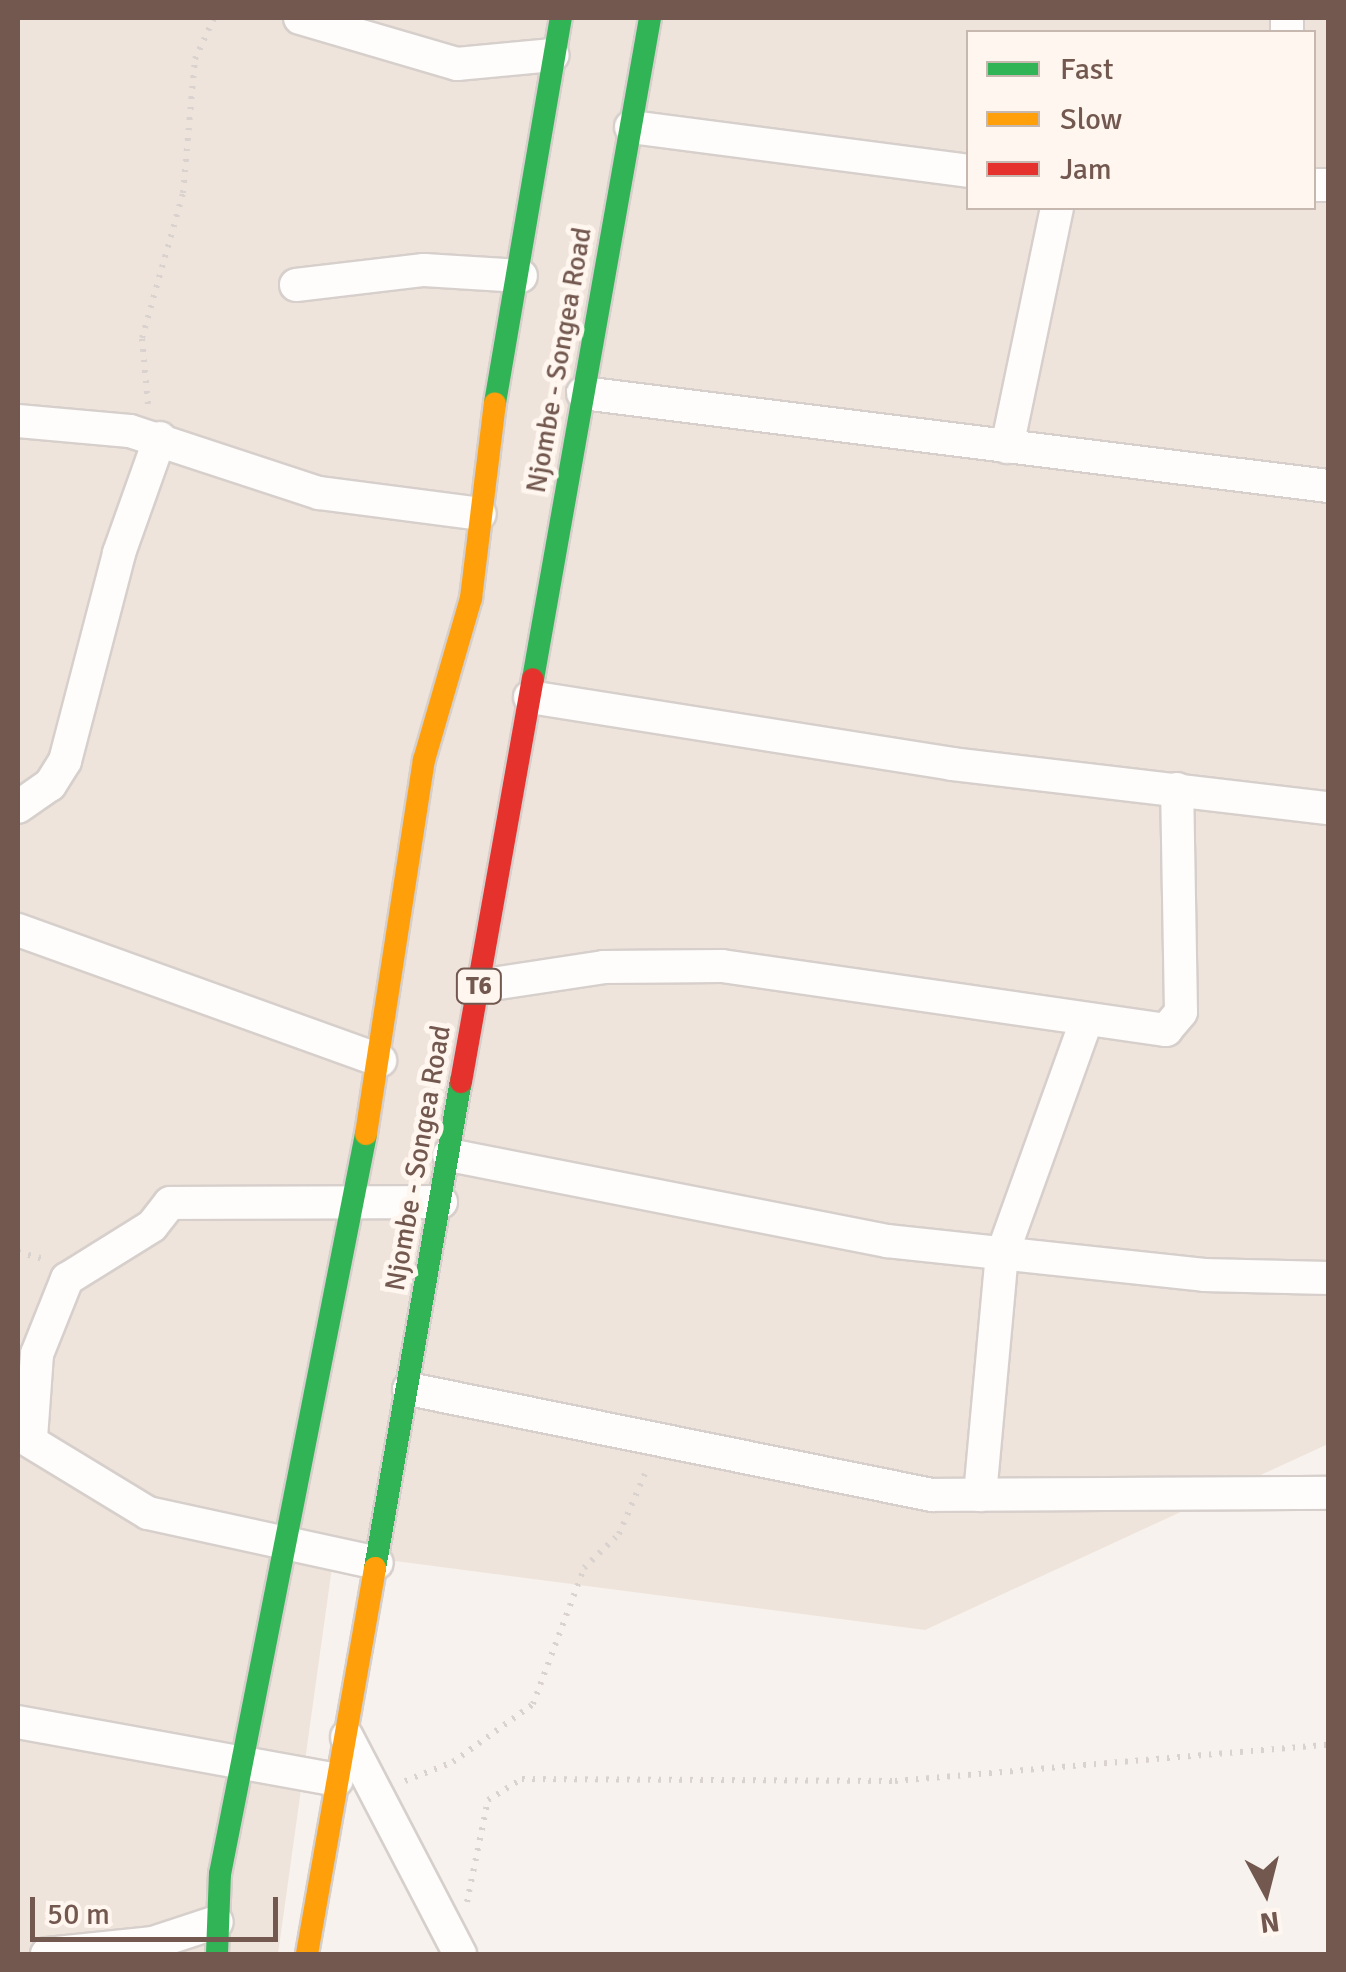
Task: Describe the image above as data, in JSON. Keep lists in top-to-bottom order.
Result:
{
  "streets": {
    "main road": ["Njombe - Songea Road", "T6"]
  },
  "legend": ["Fast", "Slow", "Jam"],
  "scale_bar": "50 m",
  "north": "bottom"
}
